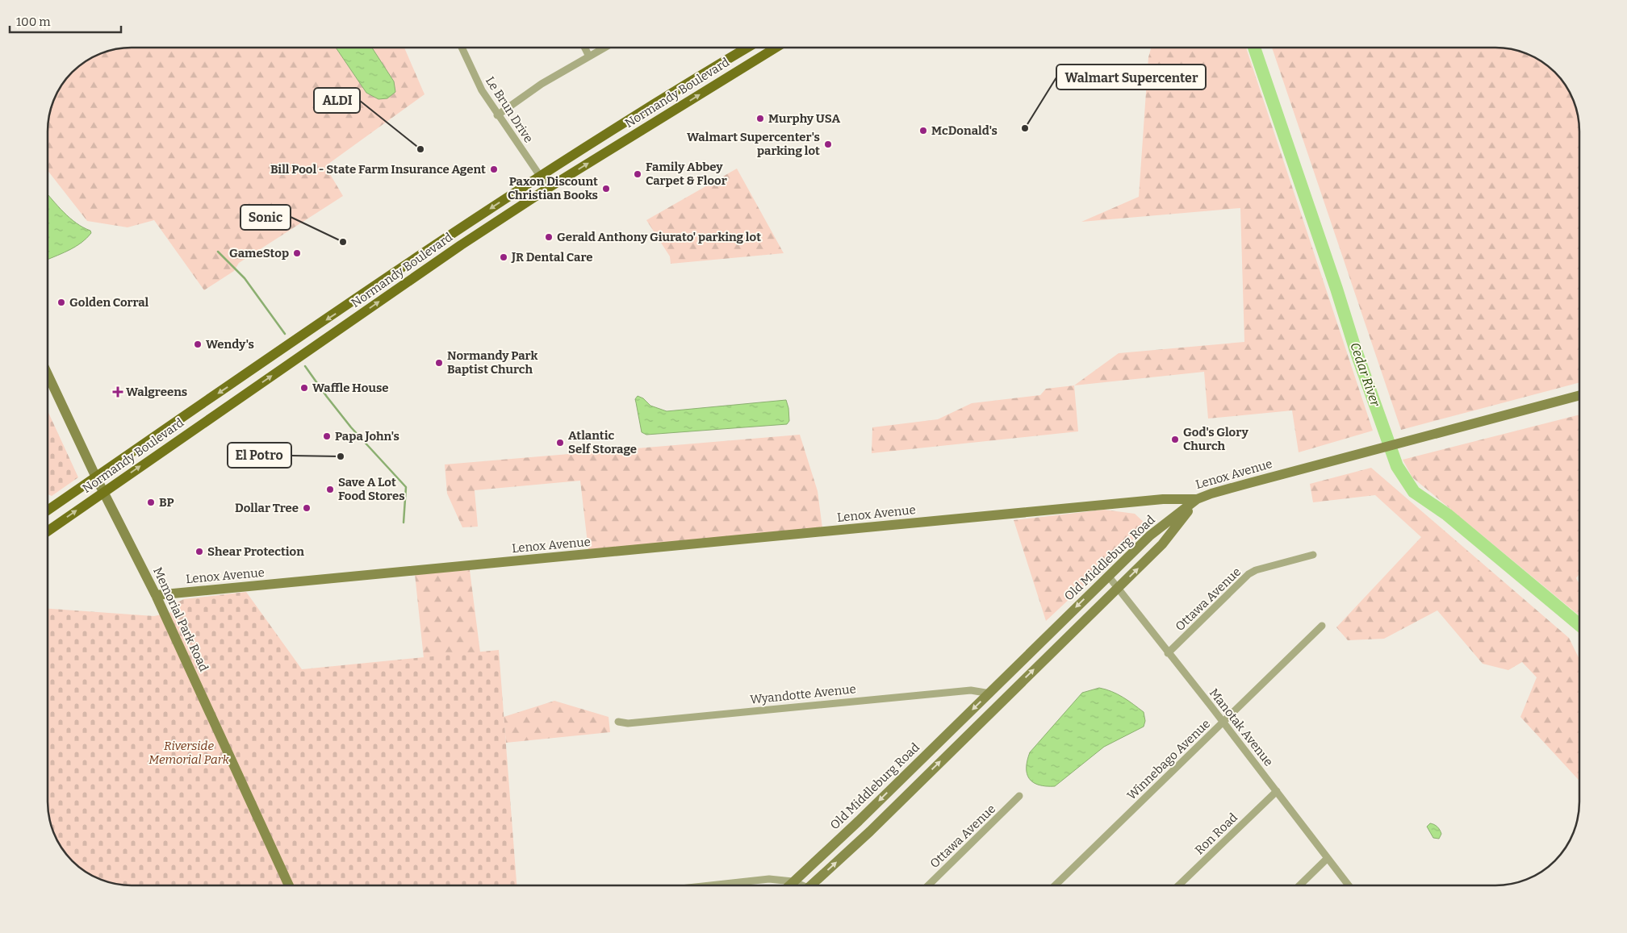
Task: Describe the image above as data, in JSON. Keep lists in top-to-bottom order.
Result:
{
  "streets": {
    "main road": ["Normandy Boulevard"],
    "street": [
      "Le Brun Drive",
      "Lenox Avenue",
      "Old Middleburg Road",
      "Ottawa Avenue",
      "Memorial Park Road",
      "Wyandotte Avenue",
      "Manotak Avenue",
      "Winnebago Avenue",
      "Ron Road"
    ]
  },
  "crossings": [
    ["Normandy Boulevard", "Le Brun Drive"],
    ["Normandy Boulevard", "Memorial Park Road"],
    ["Lenox Avenue", "Old Middleburg Road"],
    ["Lenox Avenue", "Memorial Park Road"],
    ["Old Middleburg Road", "Wyandotte Avenue"],
    ["Old Middleburg Road", "Manotak Avenue"],
    ["Ottawa Avenue", "Manotak Avenue"],
    ["Manotak Avenue", "Winnebago Avenue"],
    ["Manotak Avenue", "Ron Road"]
  ],
  "water": ["Cedar River"],
  "parks": ["Riverside Memorial Park"],
  "places": {
    "other": [
      "Murphy USA",
      "Walmart Supercenter",
      "McDonald's",
      "Walmart Supercenter's parking lot",
      "ALDI",
      "Bill Pool - State Farm Insurance Agent",
      "Family Abbey Carpet & Floor",
      "Paxon Discount Christian Books",
      "Gerald Anthony Giurato' parking lot",
      "Sonic",
      "GameStop",
      "JR Dental Care",
      "Golden Corral",
      "Wendy's",
      "Normandy Park Baptist Church",
      "Waffle House",
      "Papa John's",
      "God's Glory Church",
      "Atlantic Self Storage",
      "El Potro",
      "Save A Lot Food Stores",
      "BP",
      "Dollar Tree",
      "Shear Protection"
    ],
    "health": ["Walgreens"]
  },
  "scale_bar": "100 m"
}
